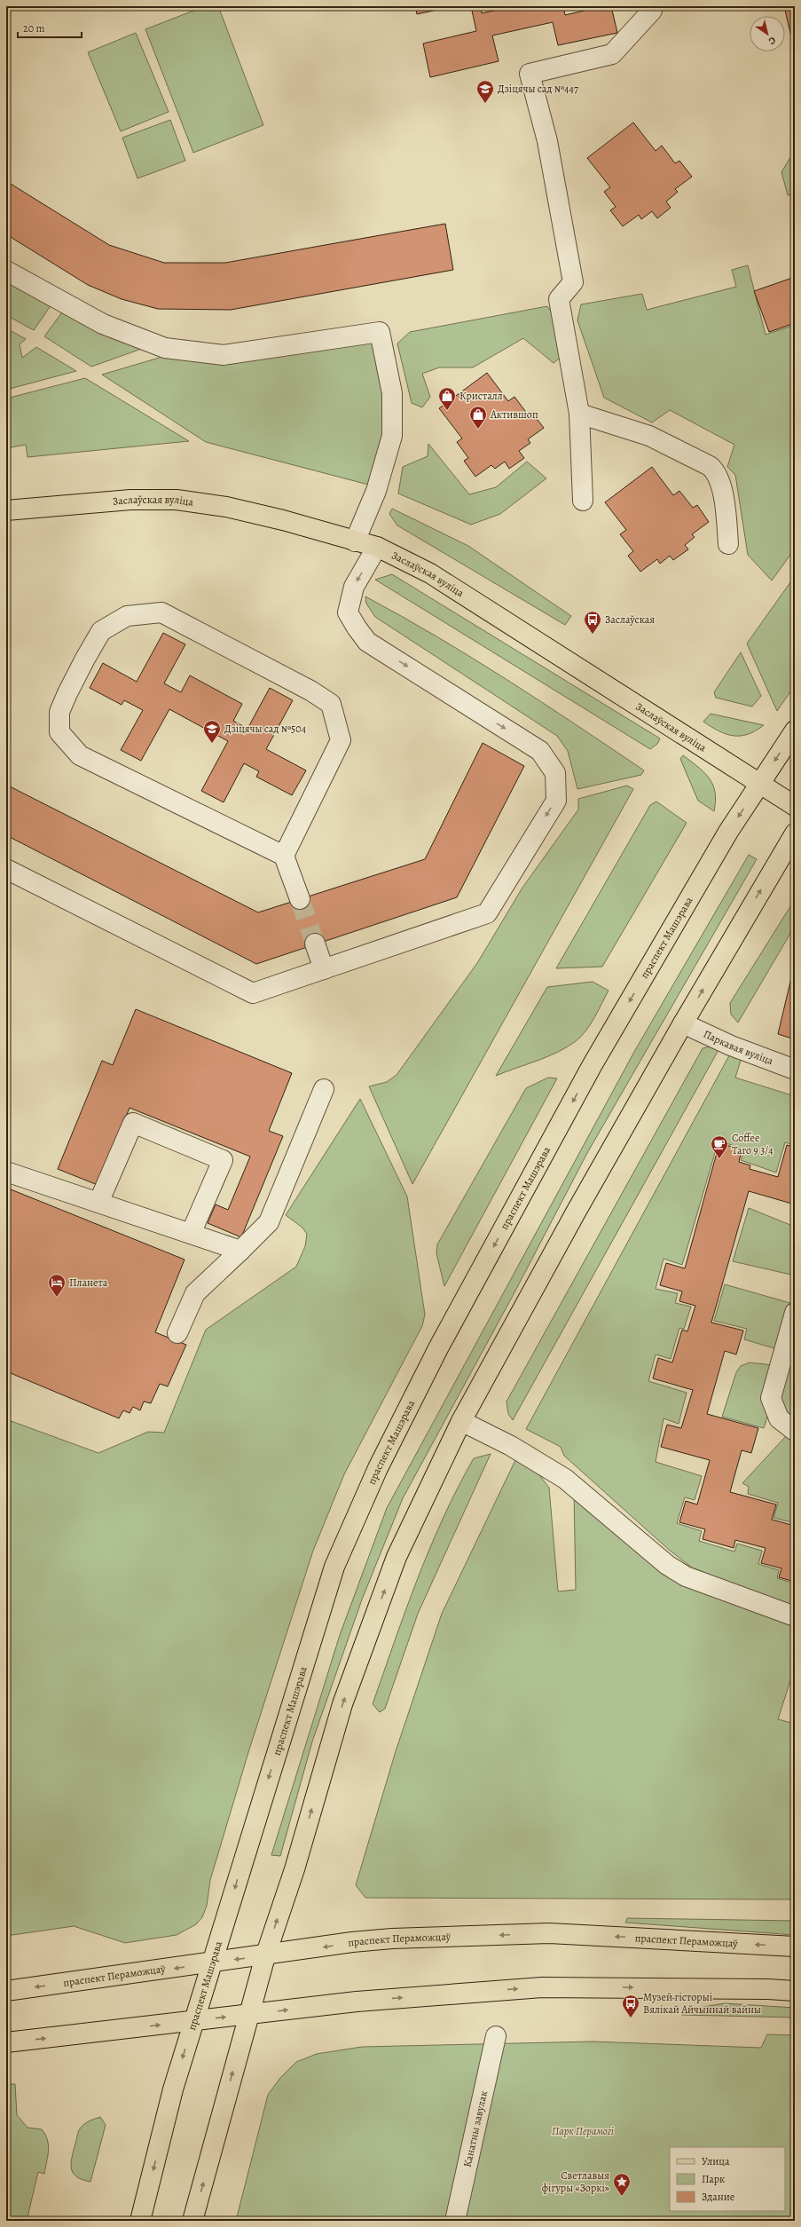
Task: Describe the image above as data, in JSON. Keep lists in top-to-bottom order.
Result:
{
  "streets": {
    "main road": ["Заслаўская вуліца", "праспект Машэрава", "праспект Пераможцаў"],
    "street": ["Паркавая вуліца", "Канатны завулак"]
  },
  "crossings": [
    ["Заслаўская вуліца", "праспект Машэрава"],
    ["праспект Машэрава", "праспект Пераможцаў"]
  ],
  "parks": ["Парк Перамогі"],
  "places": {
    "school or university": ["Дзіцячы сад №447", "Дзіцячы сад №504"],
    "shop": ["Кристалл", "Актившоп"],
    "bus stop": ["Заслаўская", "Музей гісторыі Вялікай Айчыннай вайны"],
    "cafe": ["Coffee Taro 9 3/4"],
    "hotel": ["Планета"],
    "place": ["Светлавыя фігуры «Зоркі»"]
  },
  "legend": ["Улица", "Парк", "Здание"],
  "scale_bar": "20 m",
  "north": "bottom right"
}
